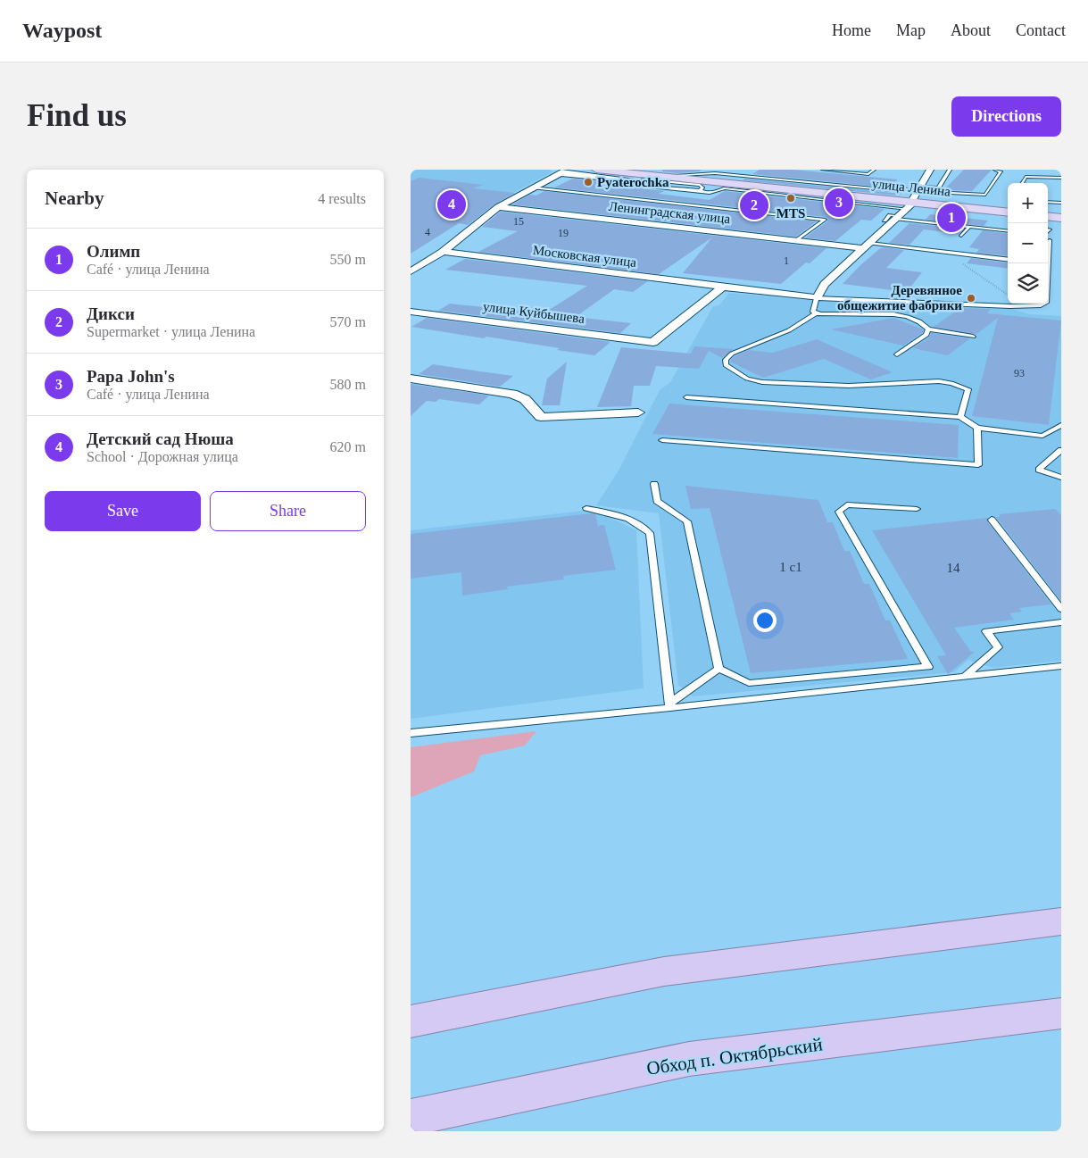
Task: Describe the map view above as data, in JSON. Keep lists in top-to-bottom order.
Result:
{
  "streets": {
    "highway": ["Обход п. Октябрьский"],
    "main road": ["улица Ленина"],
    "street": ["Ленинградская улица", "Московская улица", "улица Куйбышева"]
  },
  "crossings": [
    ["Московская улица", "улица Куйбышева"]
  ],
  "places": ["Pyaterochka", "MTS", "Деревянное общежитие фабрики"],
  "house_numbers": [
    "15",
    "4",
    "19",
    "1",
    "93",
    "1 с1",
    "14"
  ],
  "page": {
    "header": "Waypost",
    "nav": [
      "Home",
      "Map",
      "About",
      "Contact"
    ],
    "buttons": [
      "Directions",
      ["Save", "Share"]
    ],
    "title": "Find us",
    "heading": ["Nearby", "4 results"],
    "map_buttons": ["+", "−"],
    "pins": [
      "3",
      "4",
      "2",
      "1"
    ],
    "list": [
      {
        "mark": "1",
        "name": "Олимп",
        "note": "Café · улица Ленина",
        "value": "550 m"
      },
      {
        "mark": "2",
        "name": "Дикси",
        "note": "Supermarket · улица Ленина",
        "value": "570 m"
      },
      {
        "mark": "3",
        "name": "Papa John's",
        "note": "Café · улица Ленина",
        "value": "580 m"
      },
      {
        "mark": "4",
        "name": "Детский сад Нюша",
        "note": "School · Дорожная улица",
        "value": "620 m"
      }
    ]
  }
}
